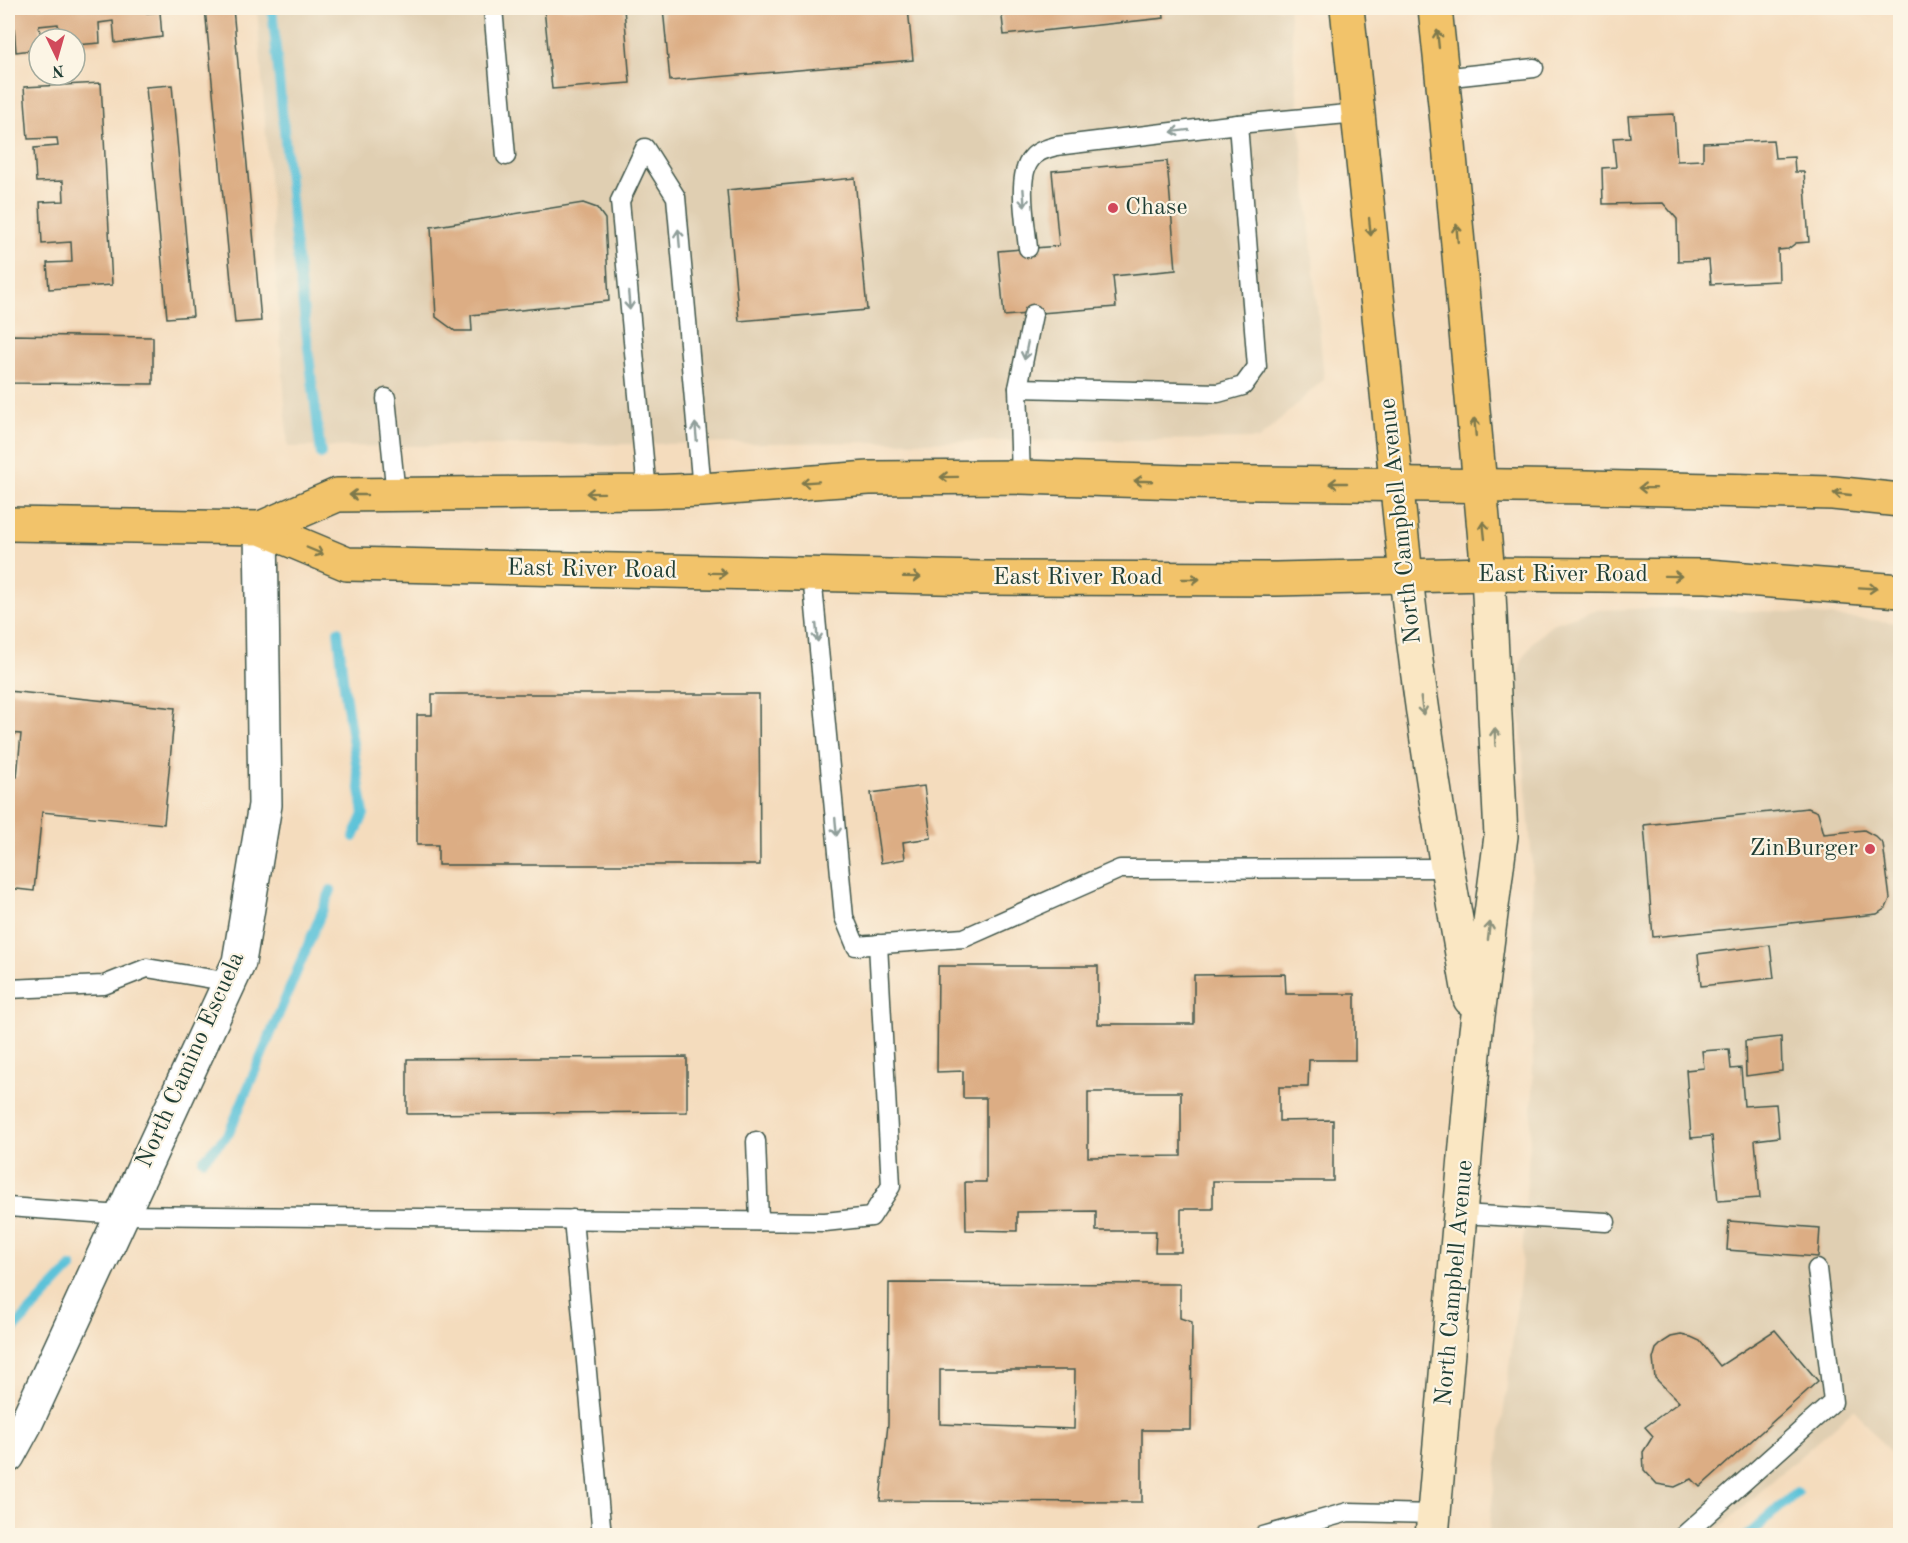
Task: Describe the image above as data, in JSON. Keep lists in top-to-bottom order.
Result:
{
  "streets": {
    "main road": ["North Campbell Avenue", "East River Road"],
    "street": ["North Camino Escuela"]
  },
  "crossings": [
    ["North Campbell Avenue", "East River Road"],
    ["East River Road", "North Camino Escuela"]
  ],
  "places": ["Chase", "ZinBurger"],
  "north": "bottom"
}
